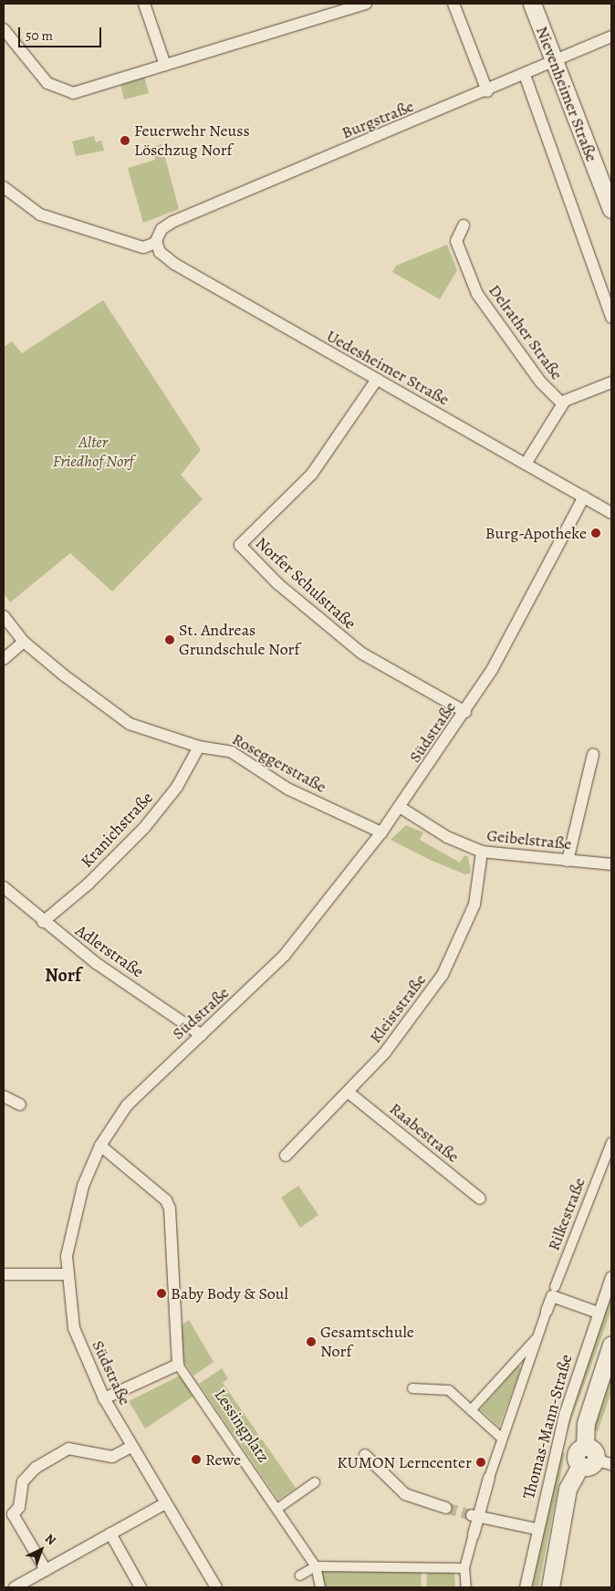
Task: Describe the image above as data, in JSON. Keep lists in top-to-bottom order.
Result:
{
  "streets": {
    "main road": ["Nievenheimer Straße"],
    "street": [
      "Burgstraße",
      "Delrather Straße",
      "Uedesheimer Straße",
      "Norfer Schulstraße",
      "Südstraße",
      "Roseggerstraße",
      "Kranichstraße",
      "Geibelstraße",
      "Adlerstraße",
      "Kleiststraße",
      "Raabestraße",
      "Rilkestraße",
      "Lessingplatz",
      "Thomas-Mann-Straße"
    ]
  },
  "crossings": [
    ["Nievenheimer Straße", "Burgstraße"],
    ["Burgstraße", "Uedesheimer Straße"],
    ["Uedesheimer Straße", "Norfer Schulstraße"],
    ["Uedesheimer Straße", "Südstraße"],
    ["Norfer Schulstraße", "Südstraße"],
    ["Südstraße", "Roseggerstraße"],
    ["Südstraße", "Geibelstraße"],
    ["Südstraße", "Adlerstraße"],
    ["Roseggerstraße", "Kranichstraße"],
    ["Kranichstraße", "Adlerstraße"],
    ["Geibelstraße", "Kleiststraße"],
    ["Kleiststraße", "Raabestraße"]
  ],
  "districts": ["Norf"],
  "parks": ["Alter Friedhof Norf"],
  "places": [
    "Feuerwehr Neuss Löschzug Norf",
    "Burg-Apotheke",
    "St. Andreas Grundschule Norf",
    "Baby Body & Soul",
    "Gesamtschule Norf",
    "Rewe",
    "KUMON Lerncenter"
  ],
  "scale_bar": "50 m",
  "north": "top right"
}
